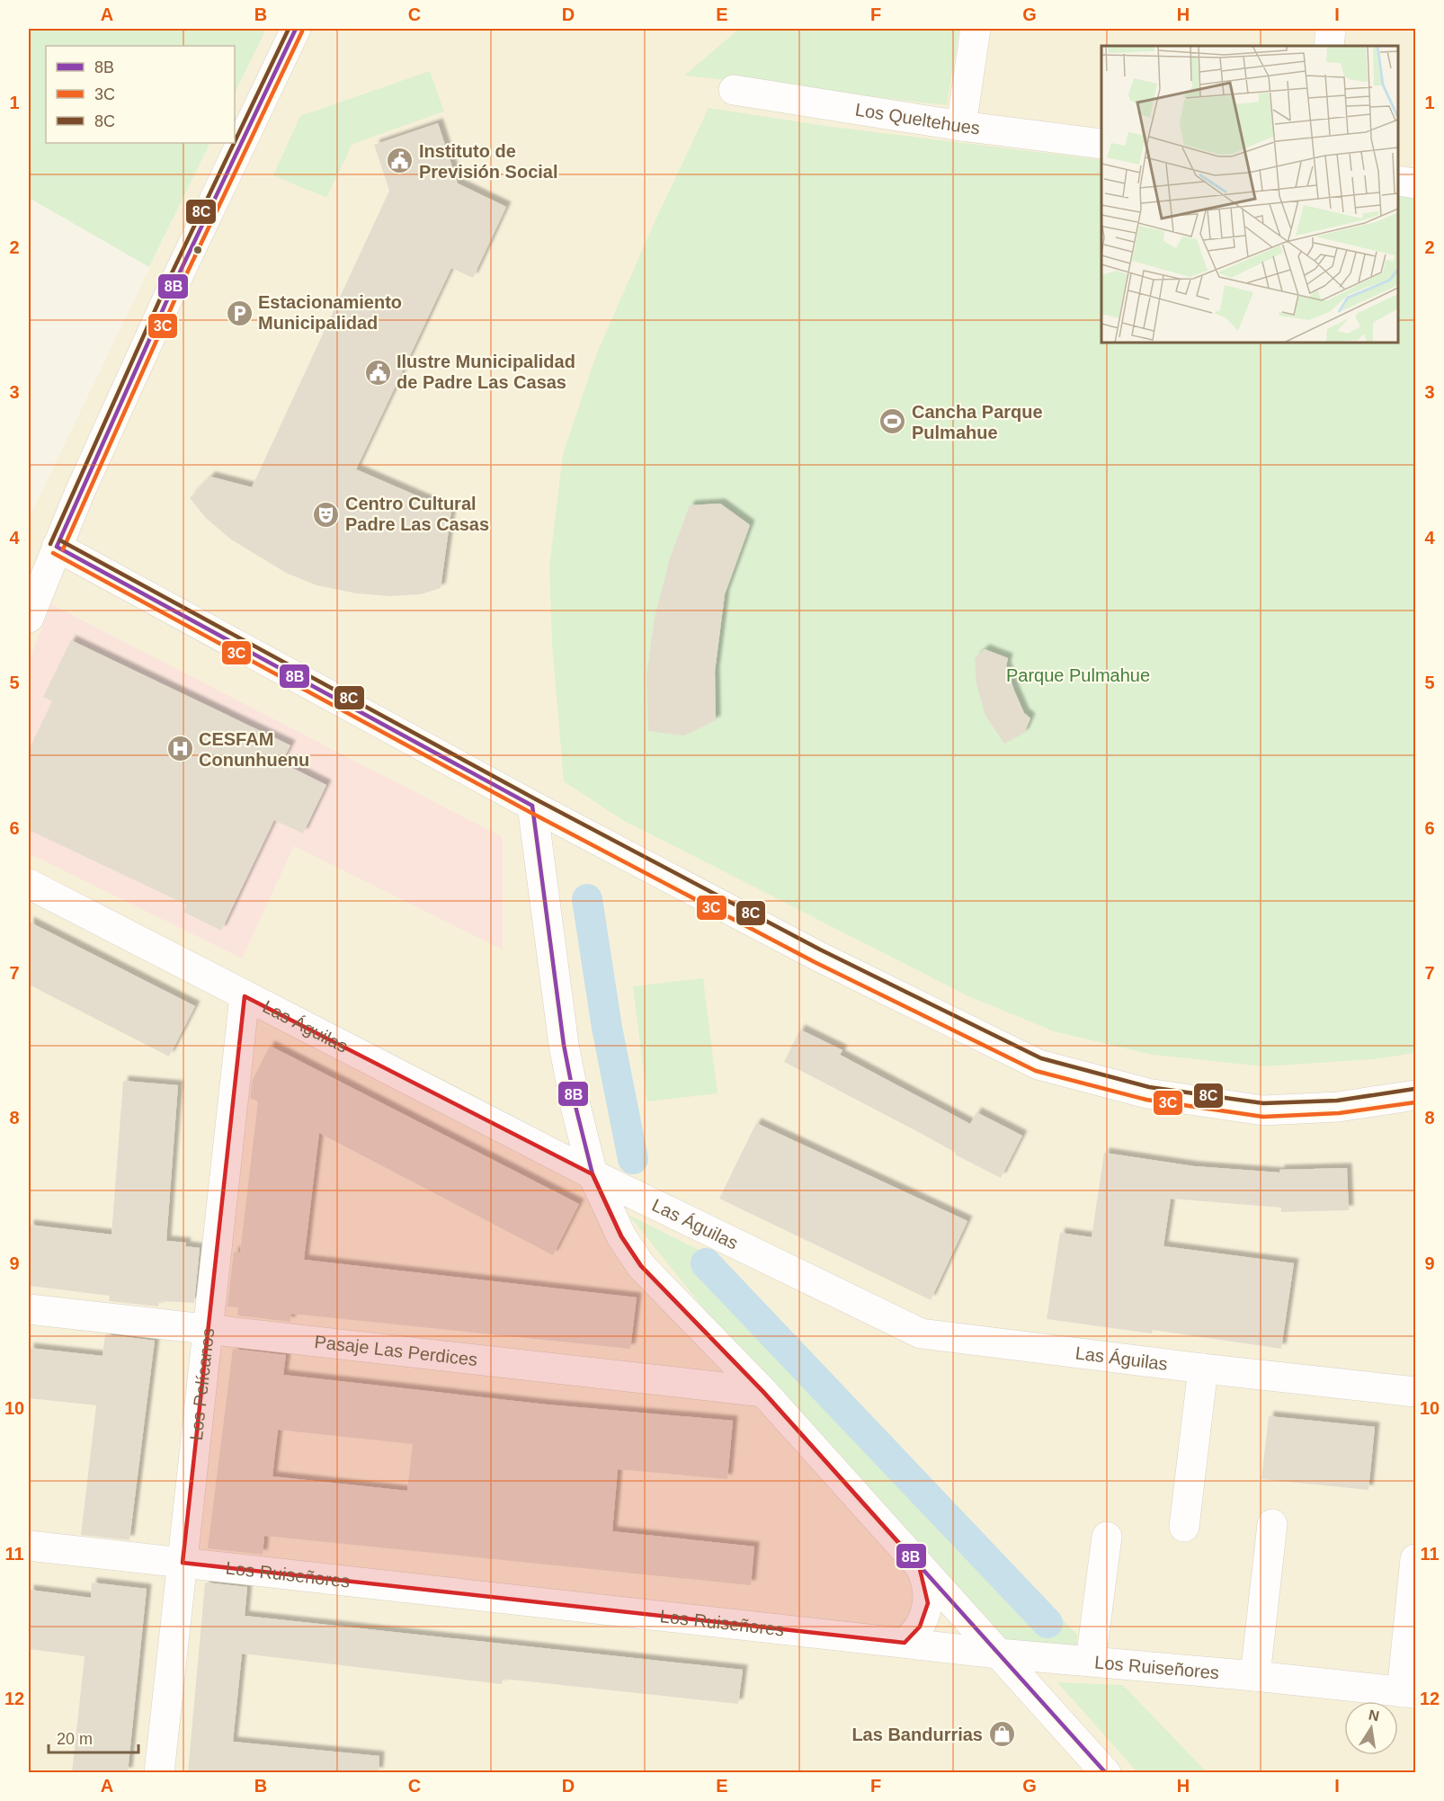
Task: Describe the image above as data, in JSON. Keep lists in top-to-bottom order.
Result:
{
  "streets": {
    "street": [
      "Los Queltehues",
      "Las Águilas",
      "Pasaje Las Perdices",
      "Los Pelícanos",
      "Los Ruiseñores"
    ]
  },
  "crossings": [
    ["Las Águilas", "Los Pelícanos"],
    ["Pasaje Las Perdices", "Los Pelícanos"],
    ["Los Pelícanos", "Los Ruiseñores"]
  ],
  "parks": ["Parque Pulmahue"],
  "places": {
    "public building": ["Instituto de Previsión Social", "Ilustre Municipalidad de Padre Las Casas"],
    "parking": ["Estacionamiento Municipalidad"],
    "sports": ["Cancha Parque Pulmahue"],
    "theatre": ["Centro Cultural Padre Las Casas"],
    "hospital": ["CESFAM Conunhuenu"],
    "shop": ["Las Bandurrias"]
  },
  "lines": ["transit line 8B", "transit line 8C", "transit line 3C"],
  "legend": ["8B", "3C", "8C"],
  "scale_bar": "20 m",
  "north": "top",
  "grid": {
    "columns": [
      "A",
      "B",
      "C",
      "D",
      "E",
      "F",
      "G",
      "H",
      "I"
    ],
    "rows": [
      "1",
      "2",
      "3",
      "4",
      "5",
      "6",
      "7",
      "8",
      "9",
      "10",
      "11",
      "12"
    ]
  }
}
